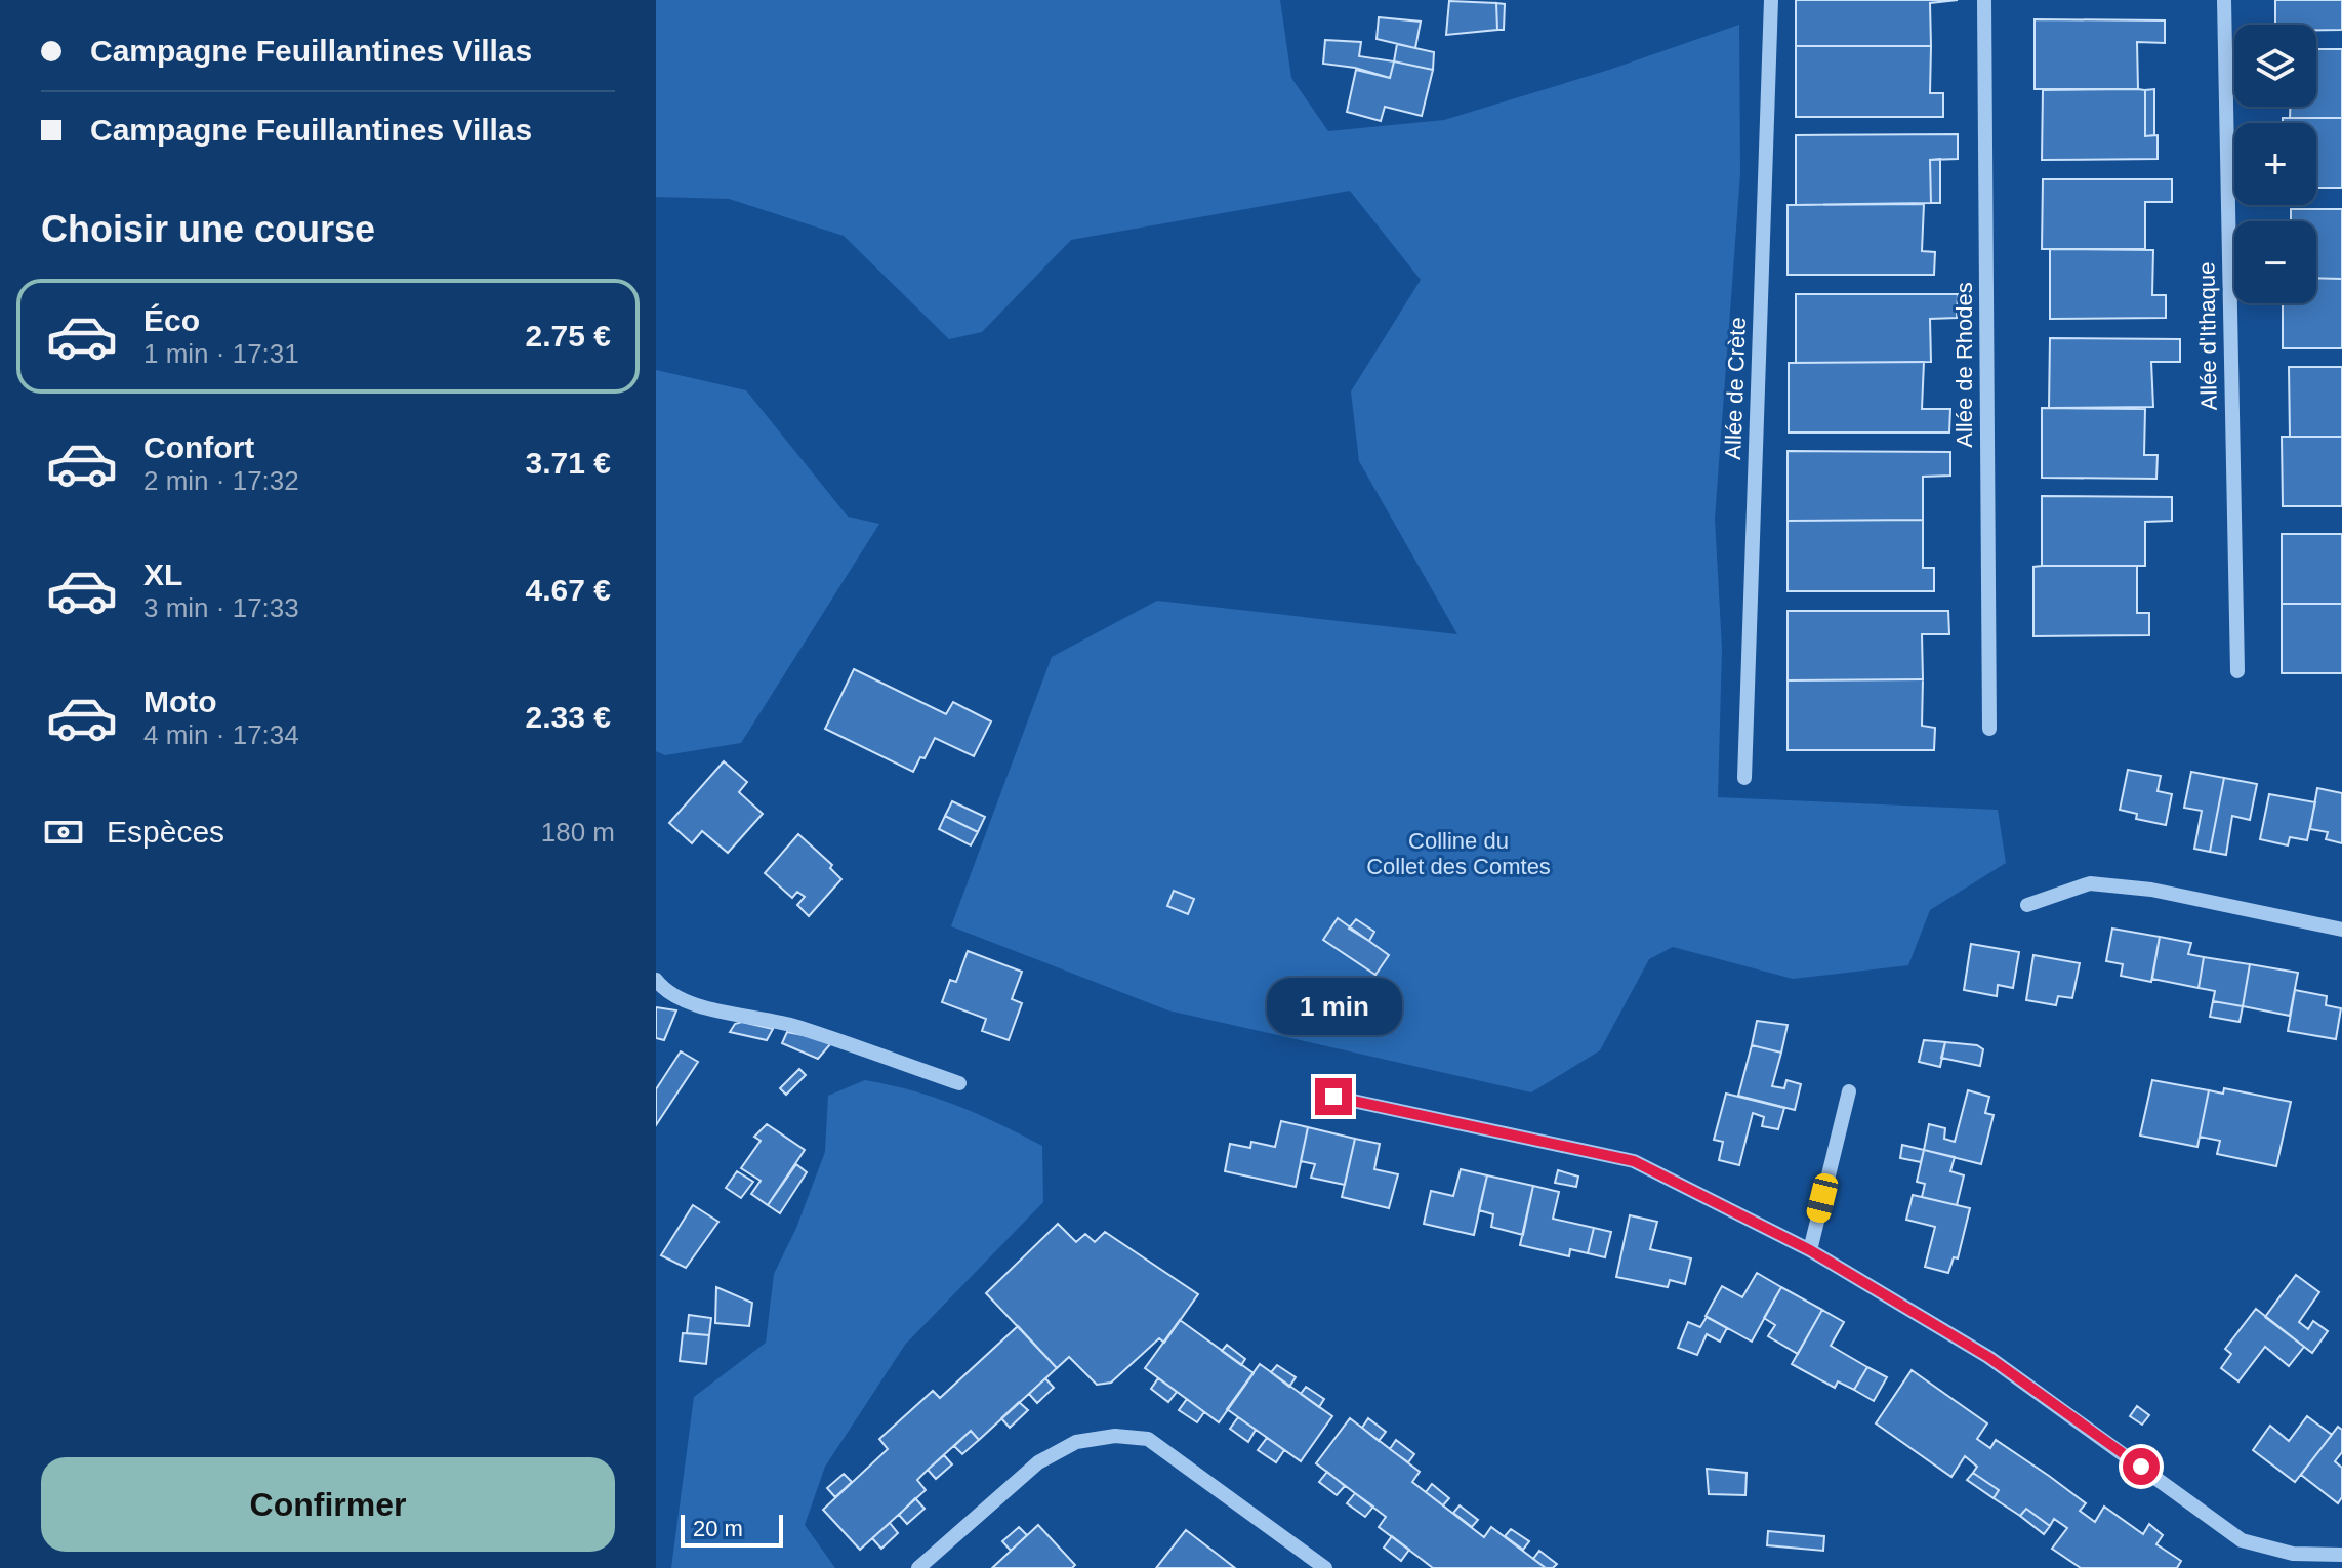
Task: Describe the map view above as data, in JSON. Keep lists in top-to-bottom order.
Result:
{
  "streets": {
    "street": ["Allée d'Ithaque", "Allée de Rhodes", "Allée de Crète"]
  },
  "parks": ["Colline du Collet des Comtes"],
  "scale_bar": "20 m",
  "page": {
    "banner": ["Campagne Feuillantines Villas", "Campagne Feuillantines Villas"],
    "map_buttons": ["+", "−"],
    "heading": "Choisir une course",
    "list": [
      {
        "name": "Éco",
        "note": "1 min · 17:31",
        "value": "2.75 €"
      },
      {
        "name": "Confort",
        "note": "2 min · 17:32",
        "value": "3.71 €"
      },
      {
        "name": "XL",
        "note": "3 min · 17:33",
        "value": "4.67 €"
      },
      {
        "name": "Moto",
        "note": "4 min · 17:34",
        "value": "2.33 €"
      }
    ],
    "pay": ["Espèces", "180 m"],
    "bubble": "1 min",
    "buttons": "Confirmer",
    "scale": "20 m"
  }
}
